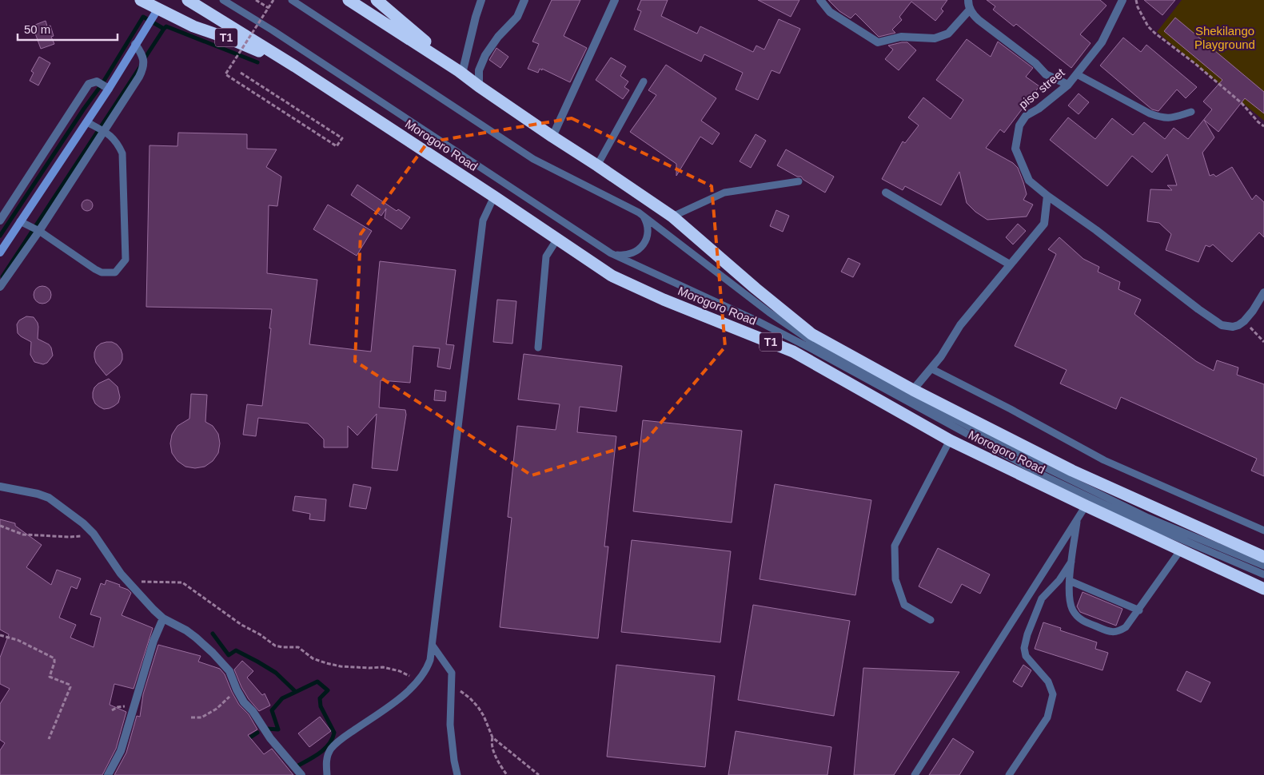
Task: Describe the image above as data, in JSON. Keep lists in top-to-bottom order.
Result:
{
  "streets": {
    "highway": ["T1", "Morogoro Road"],
    "street": ["piso street"]
  },
  "crossings": [
    ["T1", "Morogoro Road"]
  ],
  "parks": ["Shekilango Playground"],
  "scale_bar": "50 m"
}
